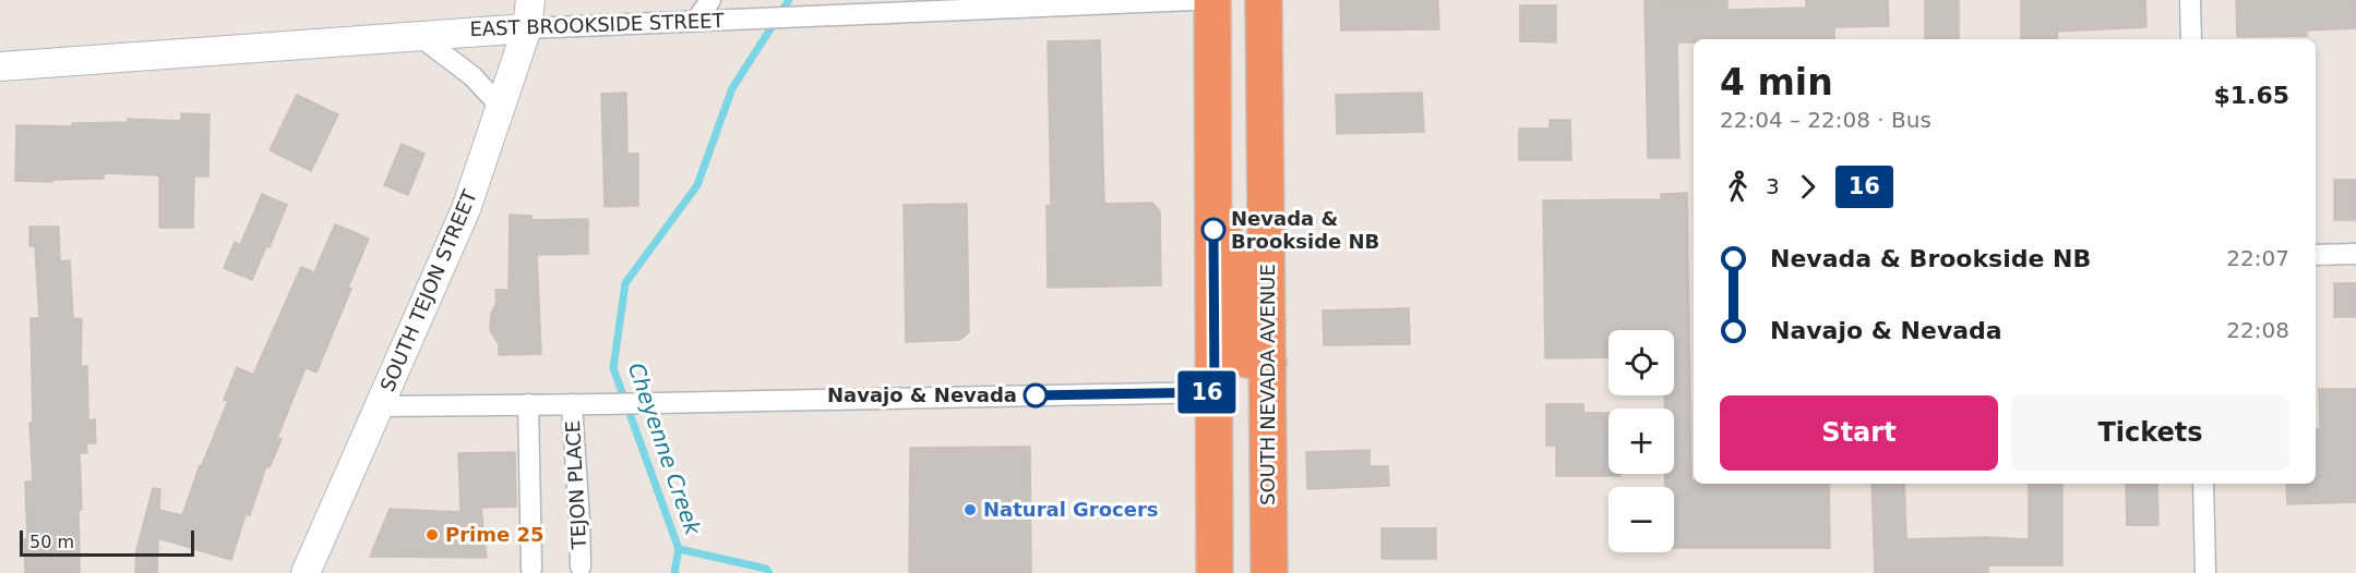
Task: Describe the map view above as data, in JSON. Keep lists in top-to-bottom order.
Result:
{
  "streets": {
    "highway": ["SOUTH NEVADA AVENUE"],
    "main road": ["EAST BROOKSIDE STREET", "SOUTH TEJON STREET"],
    "street": ["TEJON PLACE"]
  },
  "crossings": [
    ["EAST BROOKSIDE STREET", "SOUTH TEJON STREET"]
  ],
  "water": ["Cheyenne Creek"],
  "places": [
    "Nevada & Brookside NB",
    "Navajo & Nevada",
    "Natural Grocers",
    "Prime 25"
  ],
  "lines": ["bus line 16"],
  "scale_bar": "50 m",
  "page": {
    "on_map": "16",
    "heading": ["4 min", "22:04 – 22:08 · Bus", "$1.65"],
    "legs": ["3", "16"],
    "list": [
      {
        "name": "Nevada & Brookside NB",
        "value": "22:07"
      },
      {
        "name": "Navajo & Nevada",
        "value": "22:08"
      }
    ],
    "map_buttons": ["+", "−"],
    "buttons": ["Start", "Tickets"],
    "scale": "50 m"
  }
}
